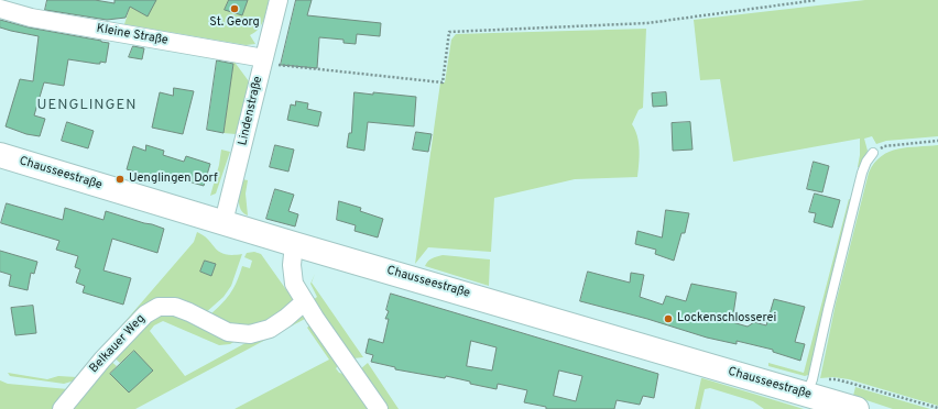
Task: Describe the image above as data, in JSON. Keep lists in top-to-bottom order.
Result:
{
  "streets": {
    "main road": ["Chausseestraße"],
    "street": ["Kleine Straße", "Lindenstraße", "Belkauer Weg"]
  },
  "crossings": [
    ["Kleine Straße", "Lindenstraße"],
    ["Lindenstraße", "Chausseestraße"]
  ],
  "districts": ["UENGLINGEN"],
  "places": ["St. Georg", "Uenglingen Dorf", "Lockenschlosserei"]
}
